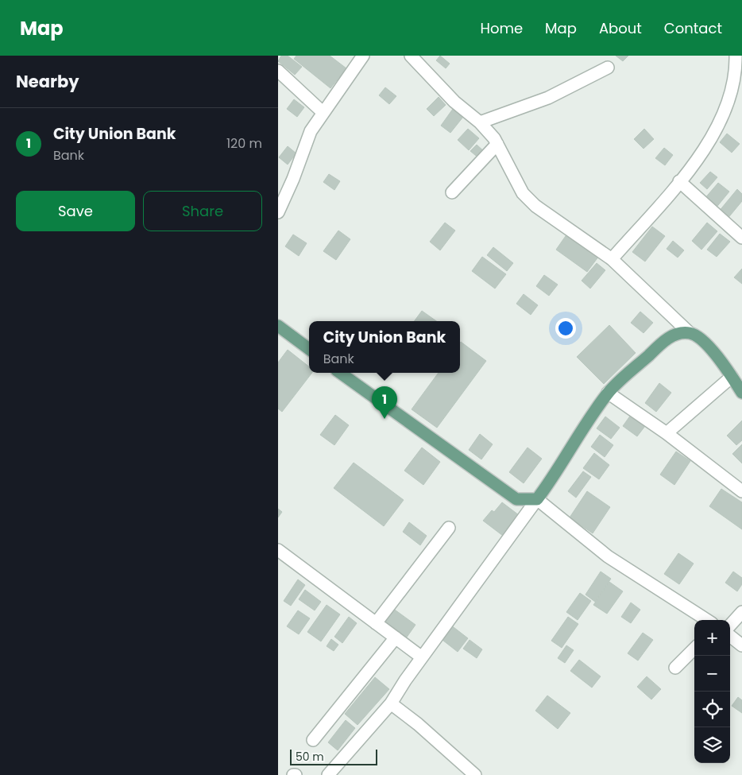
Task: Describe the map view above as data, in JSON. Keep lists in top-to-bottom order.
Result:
{
  "scale_bar": "50 m",
  "page": {
    "header": "Map",
    "nav": [
      "Home",
      "Map",
      "About",
      "Contact"
    ],
    "heading": "Nearby",
    "list": [
      {
        "mark": "1",
        "name": "City Union Bank",
        "note": "Bank",
        "value": "120 m"
      }
    ],
    "buttons": ["Save", "Share"],
    "popup": ["City Union Bank", "Bank"],
    "pins": "1",
    "map_buttons": ["+", "−"],
    "scale": "50 m"
  }
}
